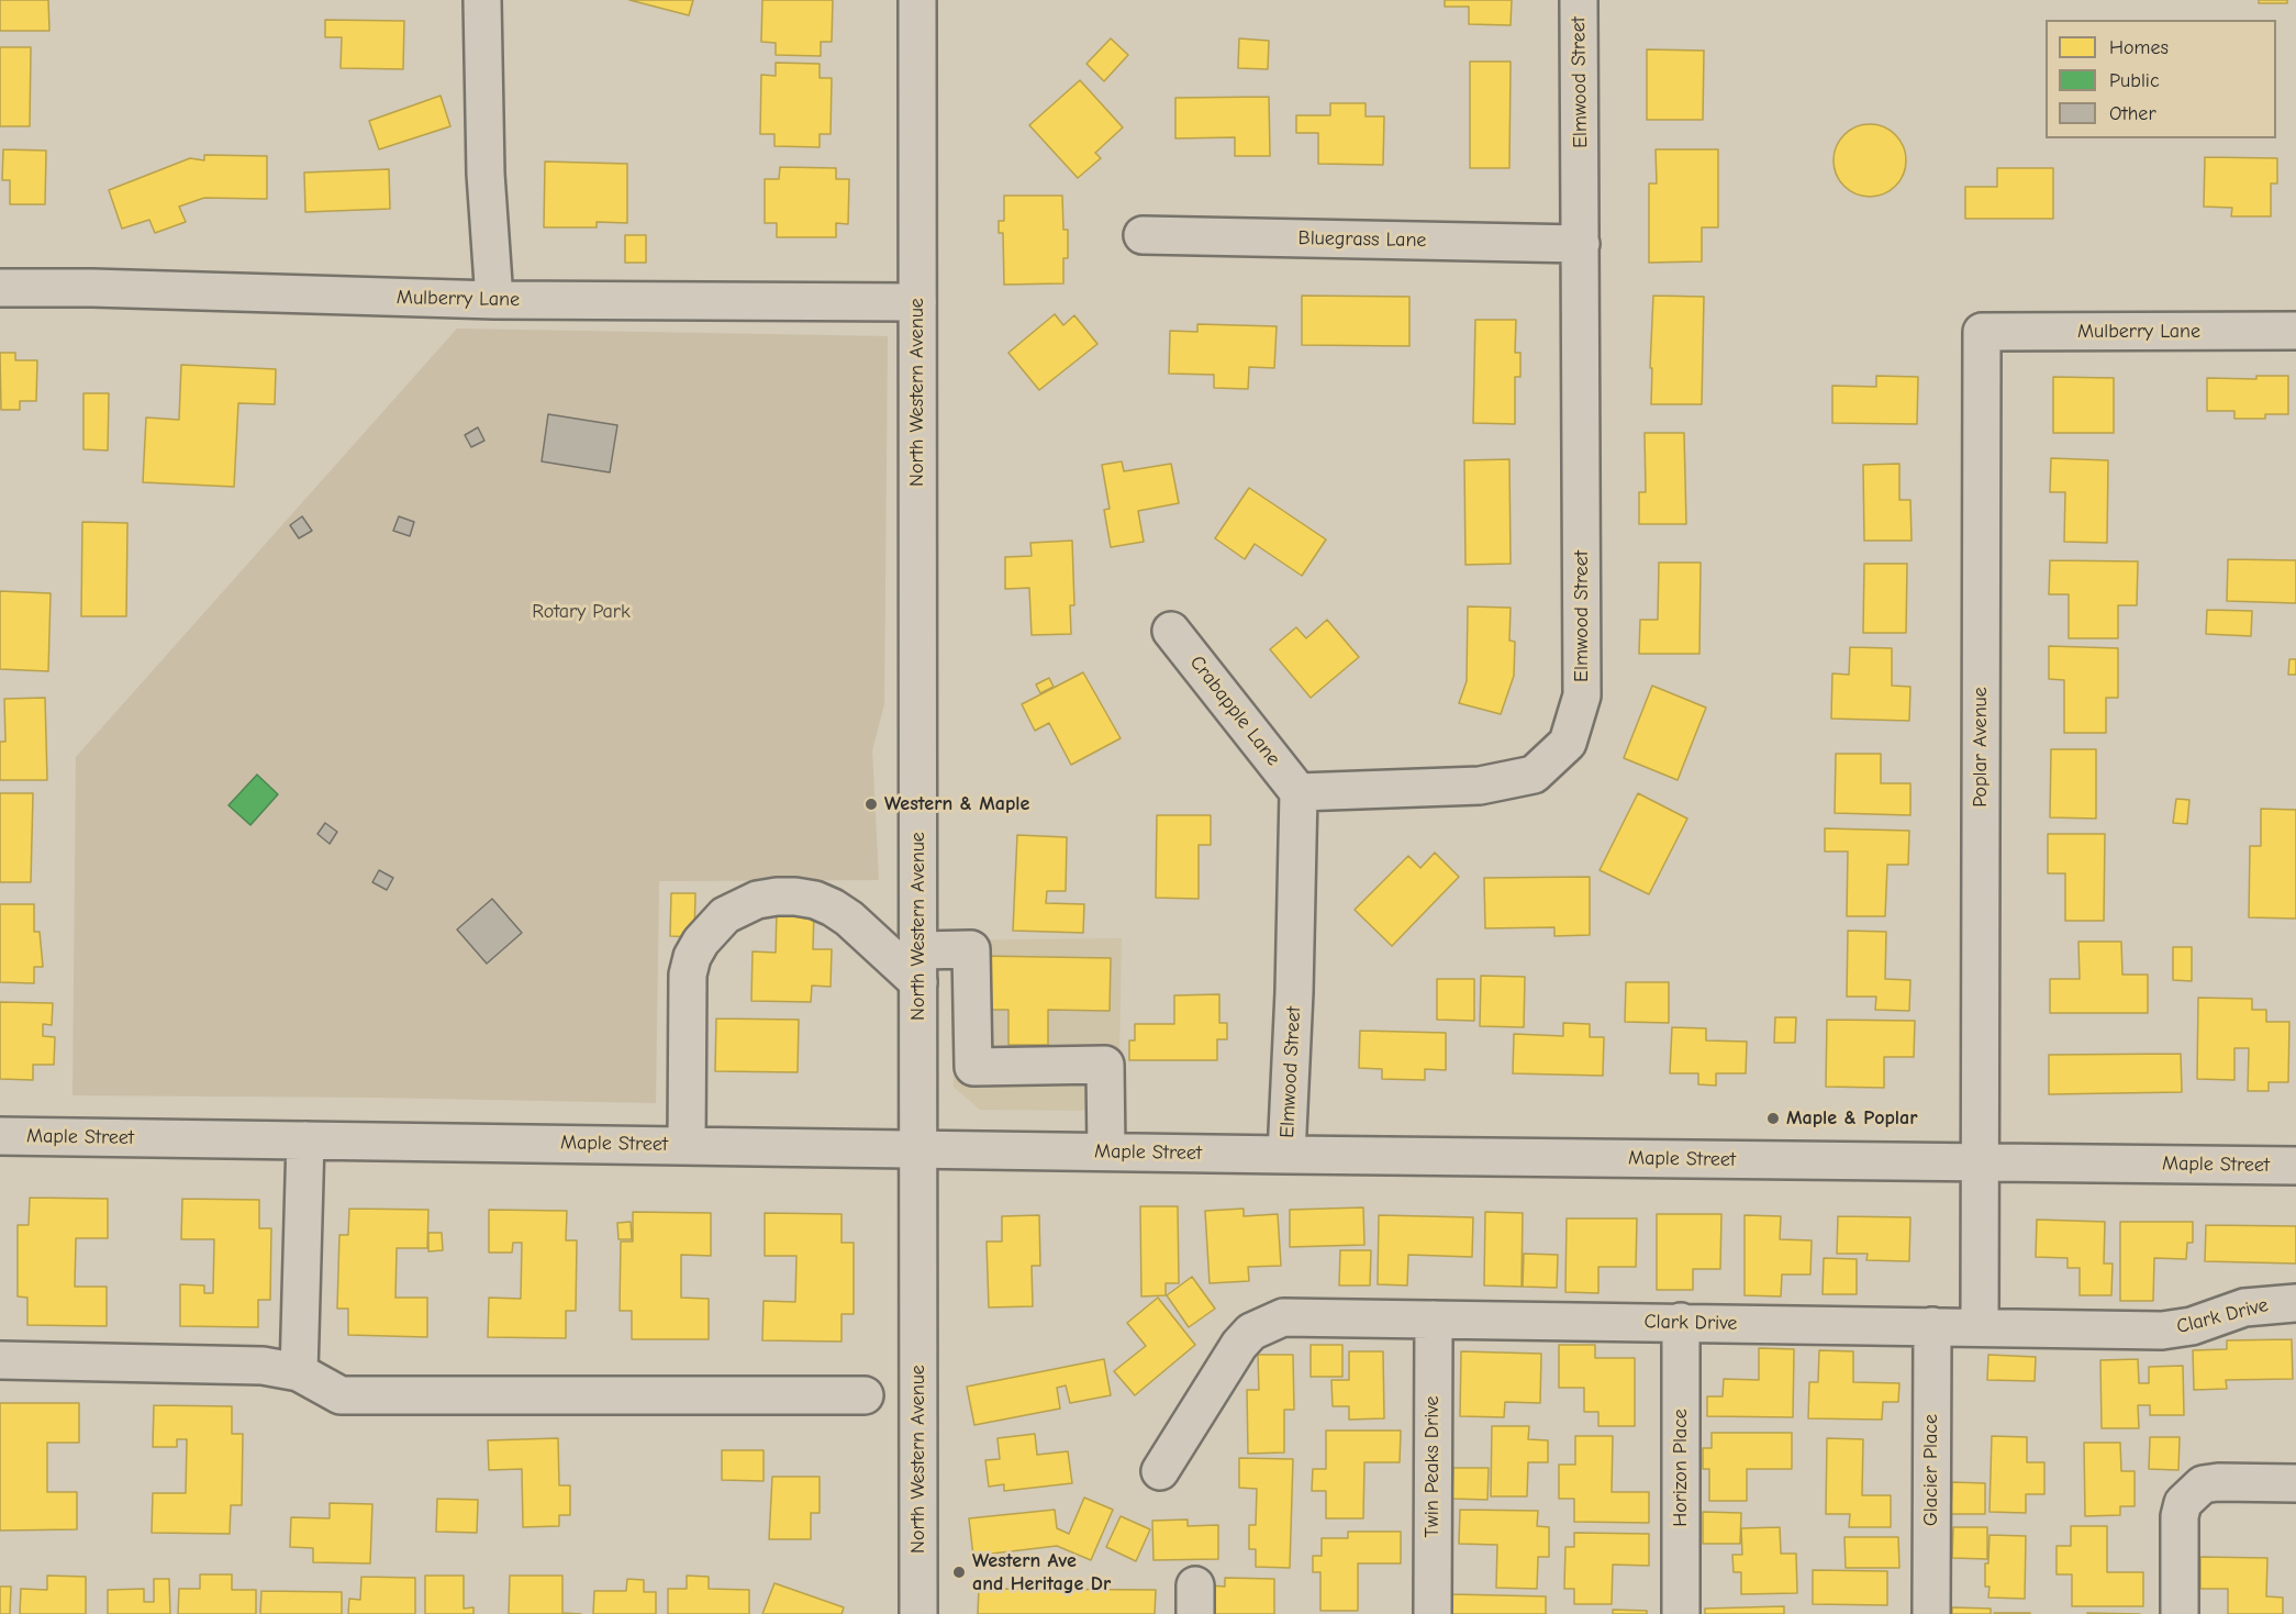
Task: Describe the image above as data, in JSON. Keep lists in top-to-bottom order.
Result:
{
  "streets": {
    "street": [
      "Elmwood Street",
      "Bluegrass Lane",
      "Mulberry Lane",
      "North Western Avenue",
      "Crabapple Lane",
      "Poplar Avenue",
      "Maple Street",
      "Clark Drive",
      "Twin Peaks Drive",
      "Horizon Place",
      "Glacier Place"
    ]
  },
  "crossings": [
    ["Elmwood Street", "Bluegrass Lane"],
    ["Elmwood Street", "Crabapple Lane"],
    ["Elmwood Street", "Maple Street"],
    ["Mulberry Lane", "North Western Avenue"],
    ["Mulberry Lane", "Poplar Avenue"],
    ["North Western Avenue", "Maple Street"],
    ["Poplar Avenue", "Maple Street"],
    ["Clark Drive", "Twin Peaks Drive"],
    ["Clark Drive", "Horizon Place"],
    ["Clark Drive", "Glacier Place"]
  ],
  "parks": ["Rotary Park"],
  "places": ["Western & Maple", "Maple & Poplar", "Western Ave and Heritage Dr"],
  "legend": ["Homes", "Public", "Other"]
}
